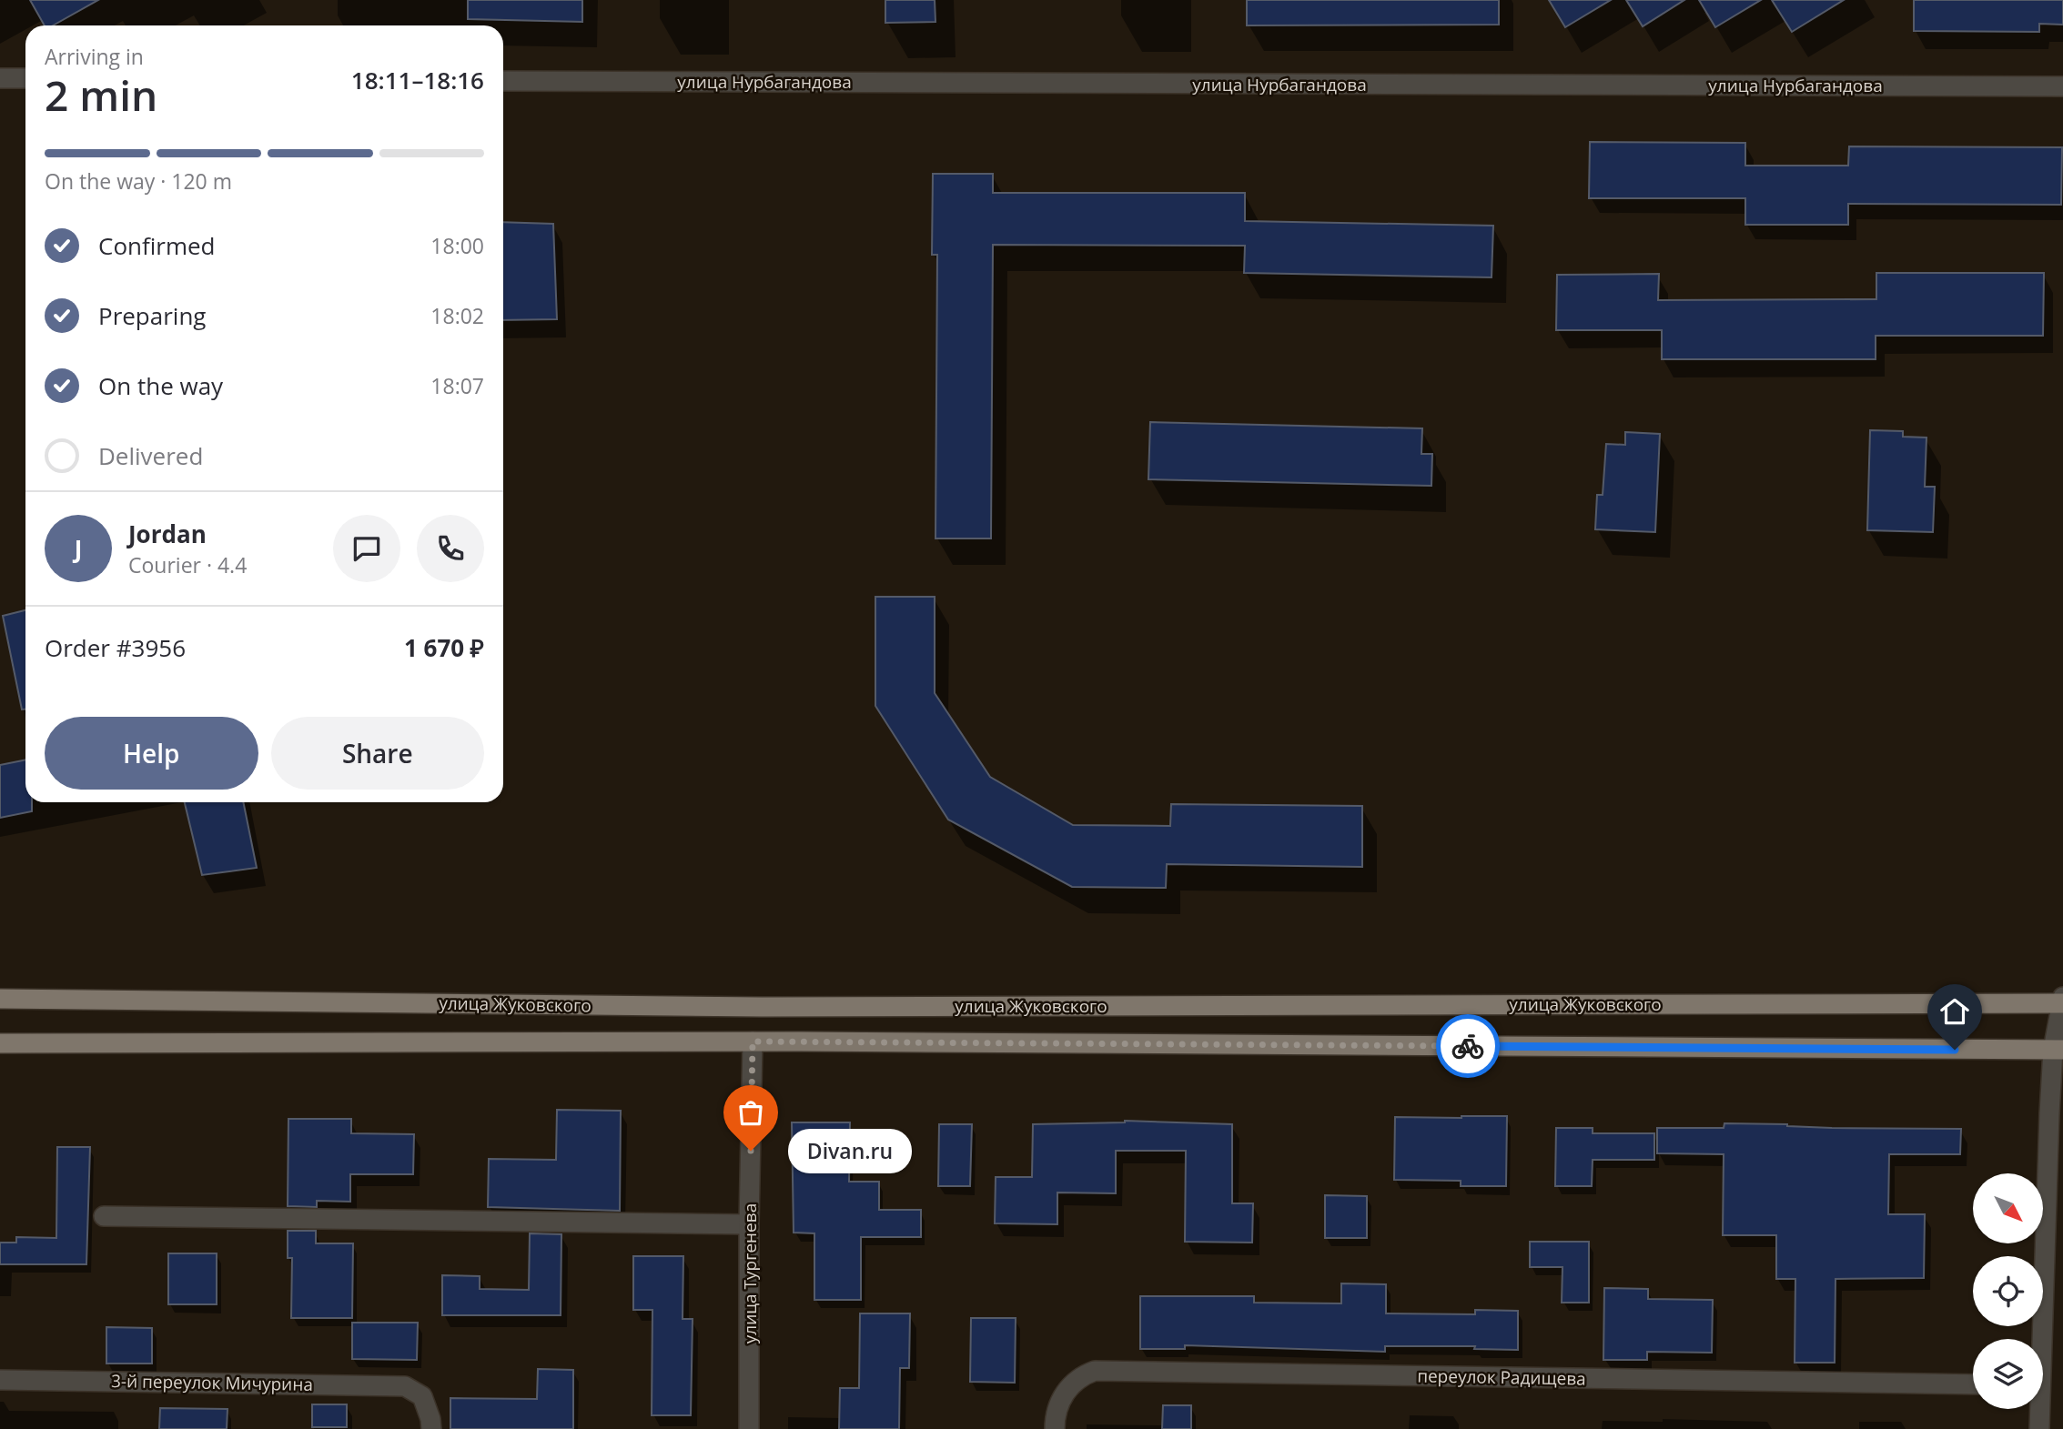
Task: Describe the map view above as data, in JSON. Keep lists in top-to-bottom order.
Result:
{
  "streets": {
    "main road": ["улица Жуковского"],
    "street": [
      "улица Нурбагандова",
      "улица Тургенева",
      "переулок Радищева",
      "3-й переулок Мичурина"
    ]
  },
  "places": ["Divan.ru"],
  "north": "bottom right",
  "page": {
    "heading": ["2 min", "Arriving in", "18:11–18:16"],
    "panel": [
      "Jordan",
      "Courier · 4.4",
      "Order #3956",
      "1 670 ₽"
    ],
    "bar": "On the way · 120 m",
    "list": [
      ["Confirmed", "18:00"],
      ["Preparing", "18:02"],
      ["On the way", "18:07"],
      "Delivered"
    ],
    "round": "J",
    "buttons": ["Help", "Share"],
    "bubble": "Divan.ru"
  }
}
